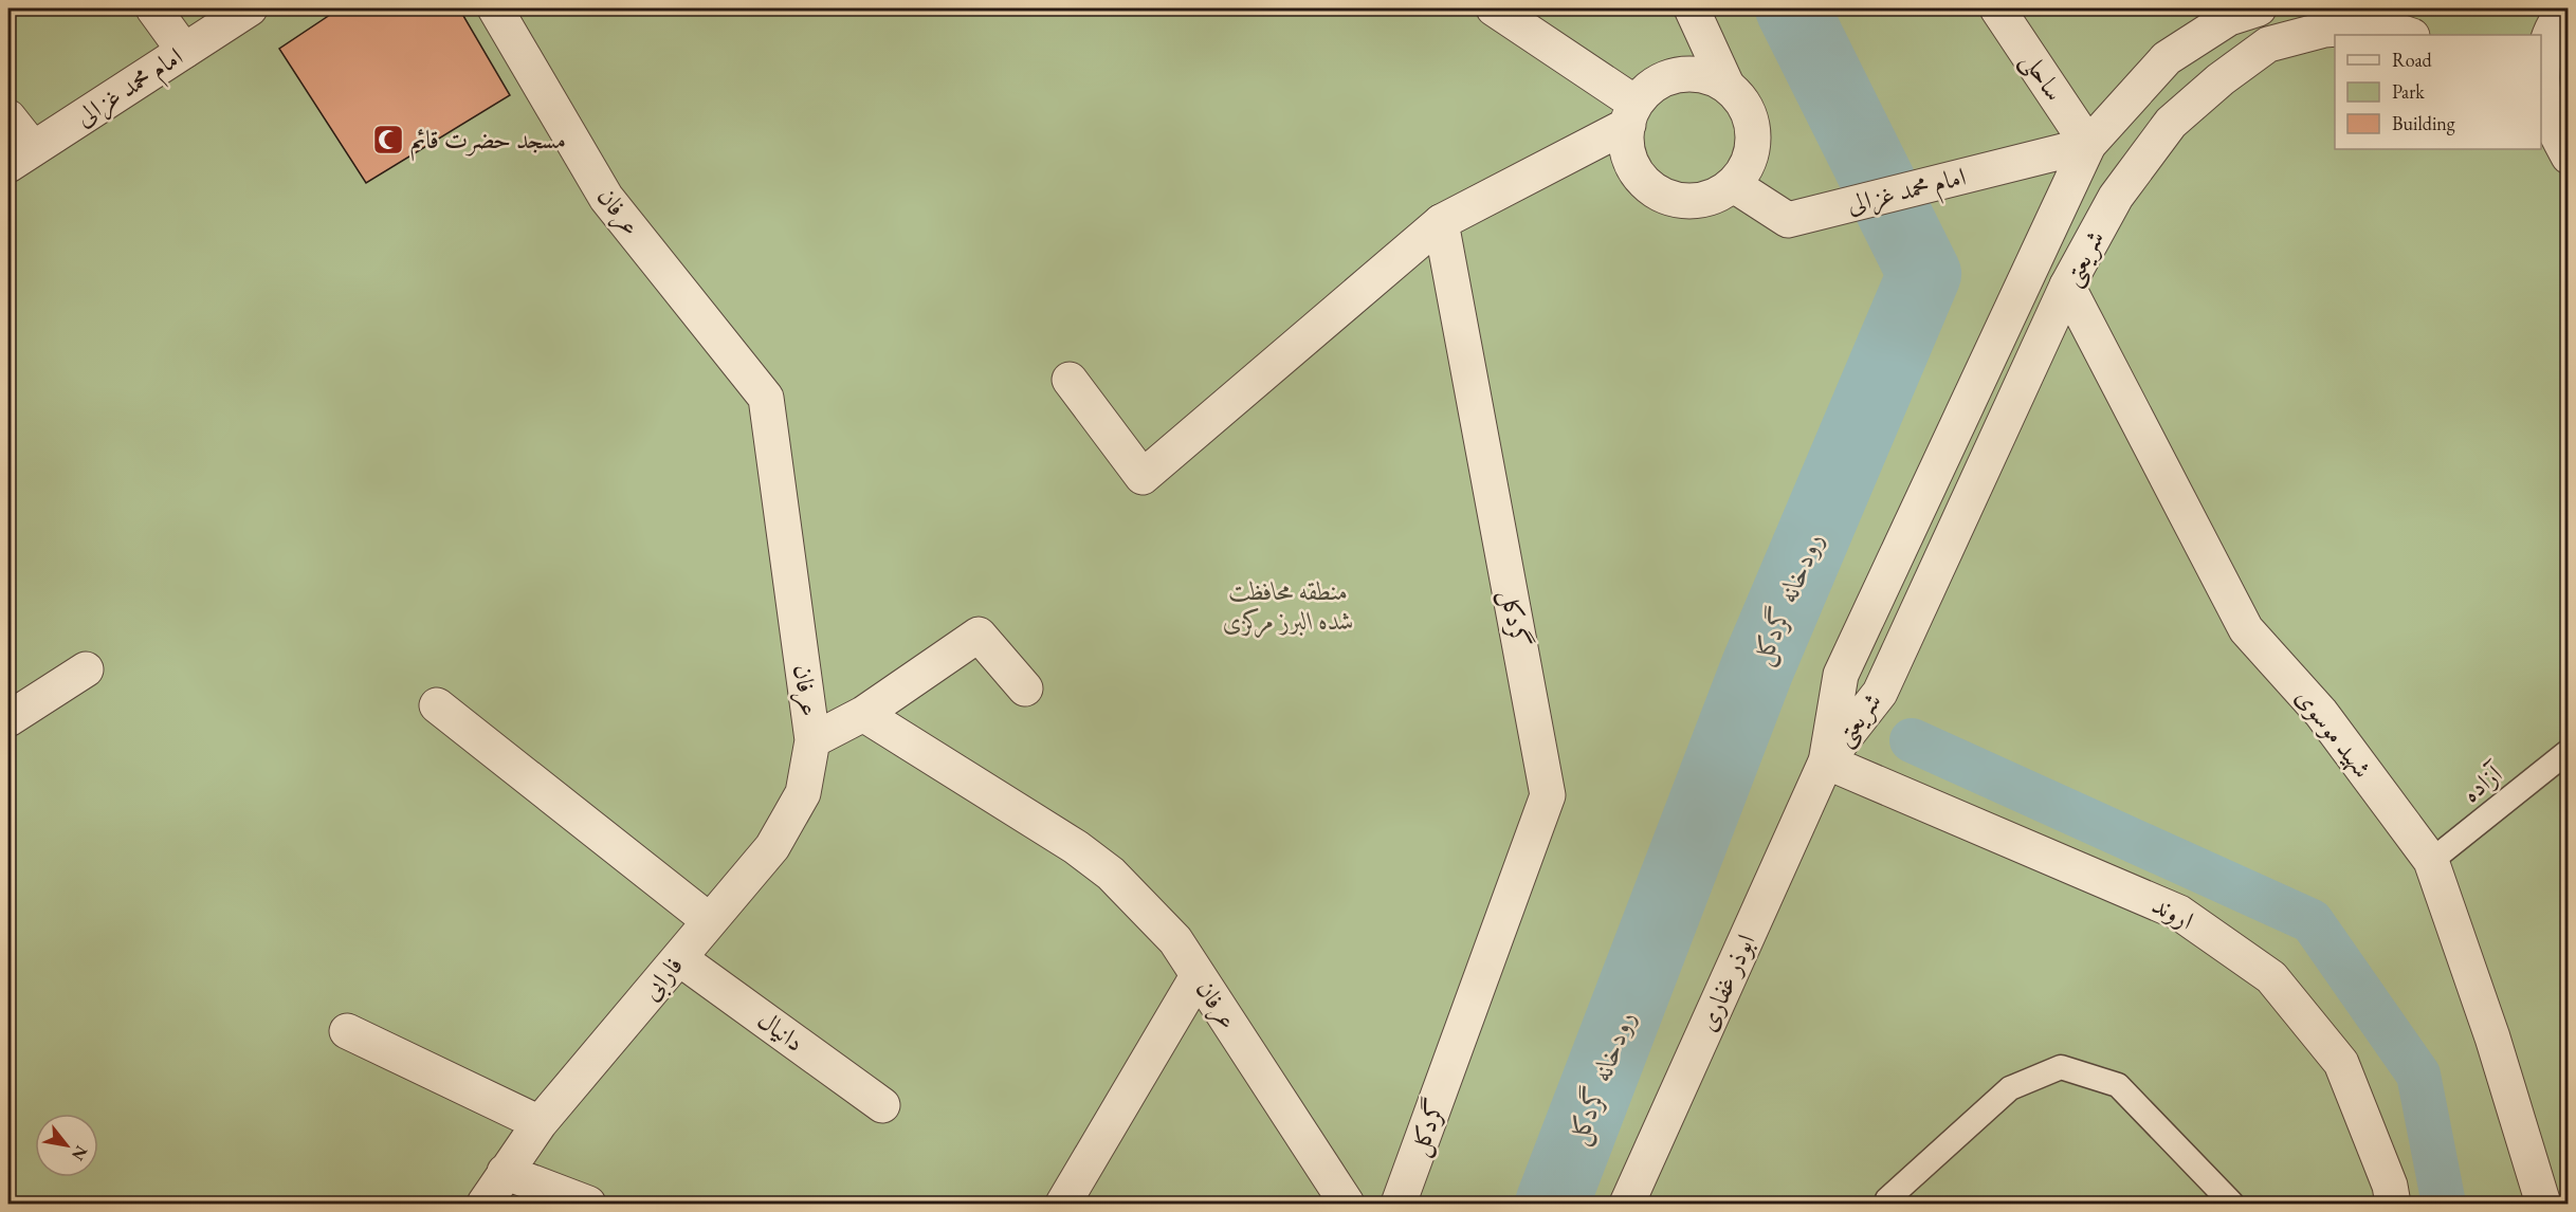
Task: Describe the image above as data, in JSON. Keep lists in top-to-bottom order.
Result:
{
  "streets": {
    "street": [
      "ساحلی",
      "امام محمد غزالی",
      "عرفان",
      "شریعتی",
      "گردکل",
      "شهید موسوی",
      "اروند",
      "فارابی",
      "ابوذر غفاری",
      "دانیال"
    ],
    "lane": ["آزاده"]
  },
  "crossings": [
    ["ساحلی", "امام محمد غزالی"],
    ["ساحلی", "شریعتی"],
    ["امام محمد غزالی", "شریعتی"],
    ["عرفان", "فارابی"],
    ["شریعتی", "شهید موسوی"],
    ["شریعتی", "اروند"],
    ["شریعتی", "ابوذر غفاری"],
    ["شهید موسوی", "آزاده"],
    ["اروند", "ابوذر غفاری"],
    ["فارابی", "دانیال"]
  ],
  "water": ["رودخانه گردکل"],
  "parks": ["منطقه محافظت شده البرز مرکزی"],
  "places": {
    "mosque": ["مسجد حضرت قائم"]
  },
  "legend": ["Road", "Park", "Building"],
  "north": "bottom right"
}
